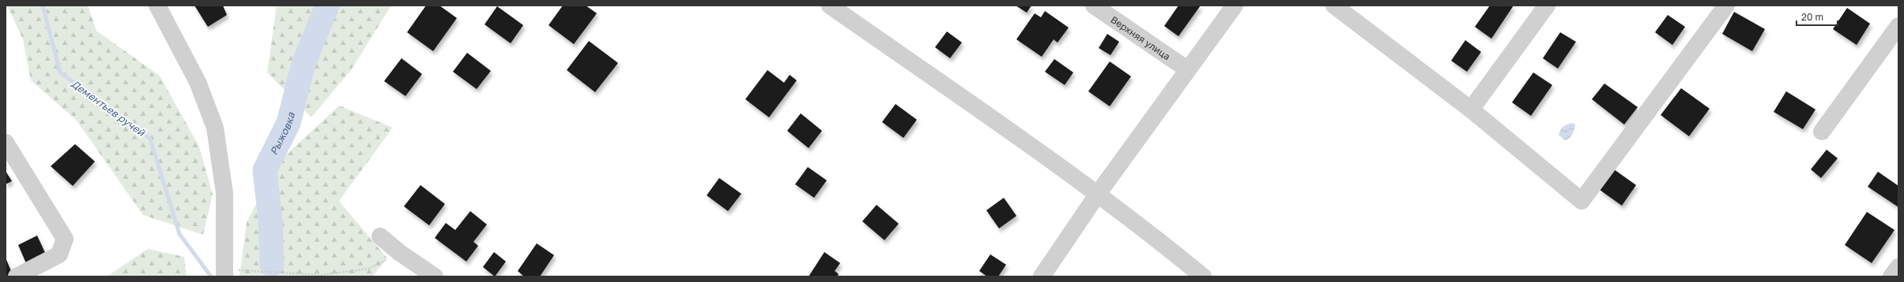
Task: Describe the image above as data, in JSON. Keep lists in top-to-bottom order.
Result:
{
  "streets": {
    "street": ["Верхняя улица"]
  },
  "water": ["Дементьев ручей", "Рыжовка"],
  "scale_bar": "20 m"
}
